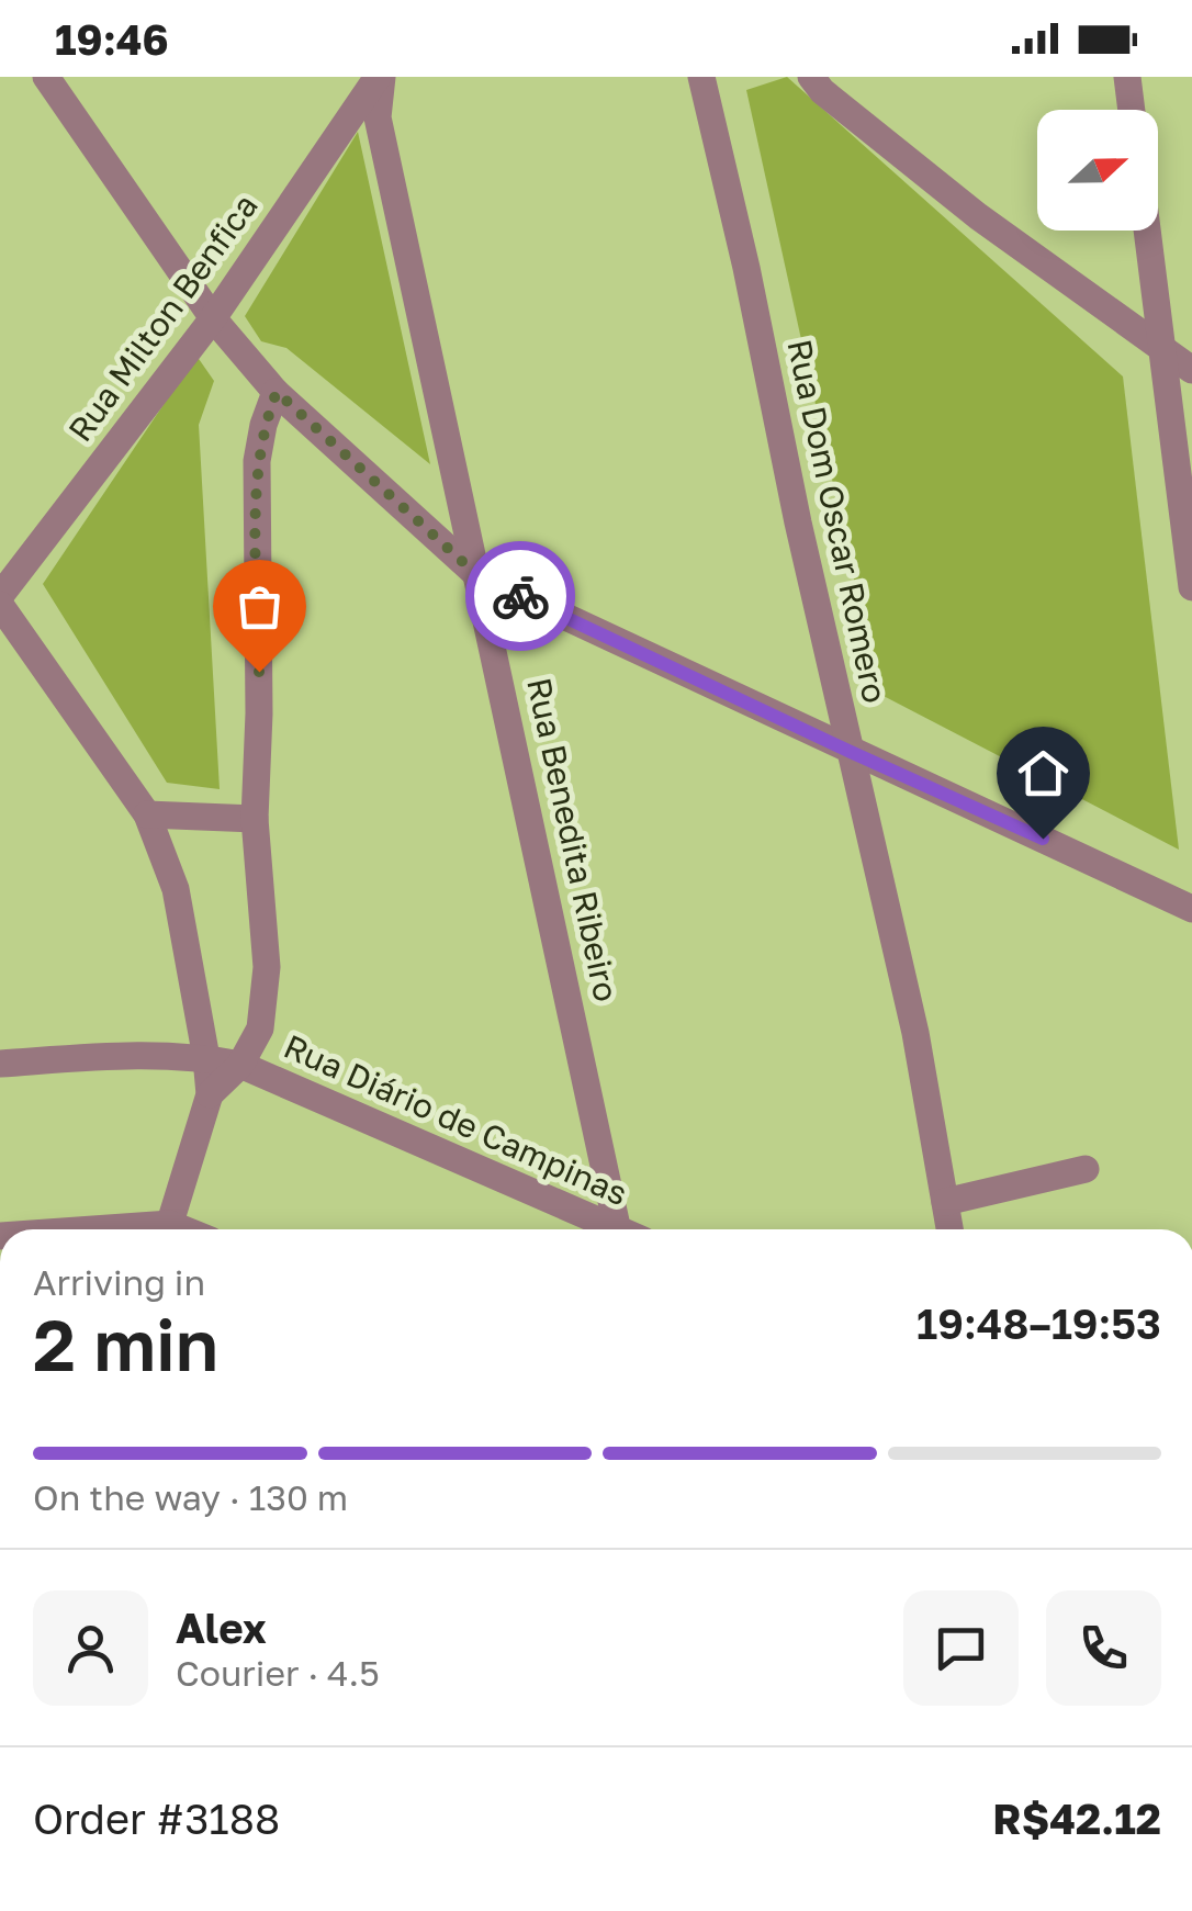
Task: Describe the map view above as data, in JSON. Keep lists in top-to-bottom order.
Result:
{
  "streets": {
    "street": [
      "Rua Milton Benfica",
      "Rua Dom Oscar Romero",
      "Rua Benedita Ribeiro",
      "Rua Diário de Campinas"
    ]
  },
  "crossings": [
    ["Rua Milton Benfica", "Rua Benedita Ribeiro"]
  ],
  "north": "right",
  "page": {
    "status": "19:46",
    "heading": ["2 min", "Arriving in", "19:48–19:53"],
    "panel": [
      "Alex",
      "Courier · 4.5",
      "Order #3188",
      "R$42.12"
    ],
    "bar": "On the way · 130 m"
  }
}
